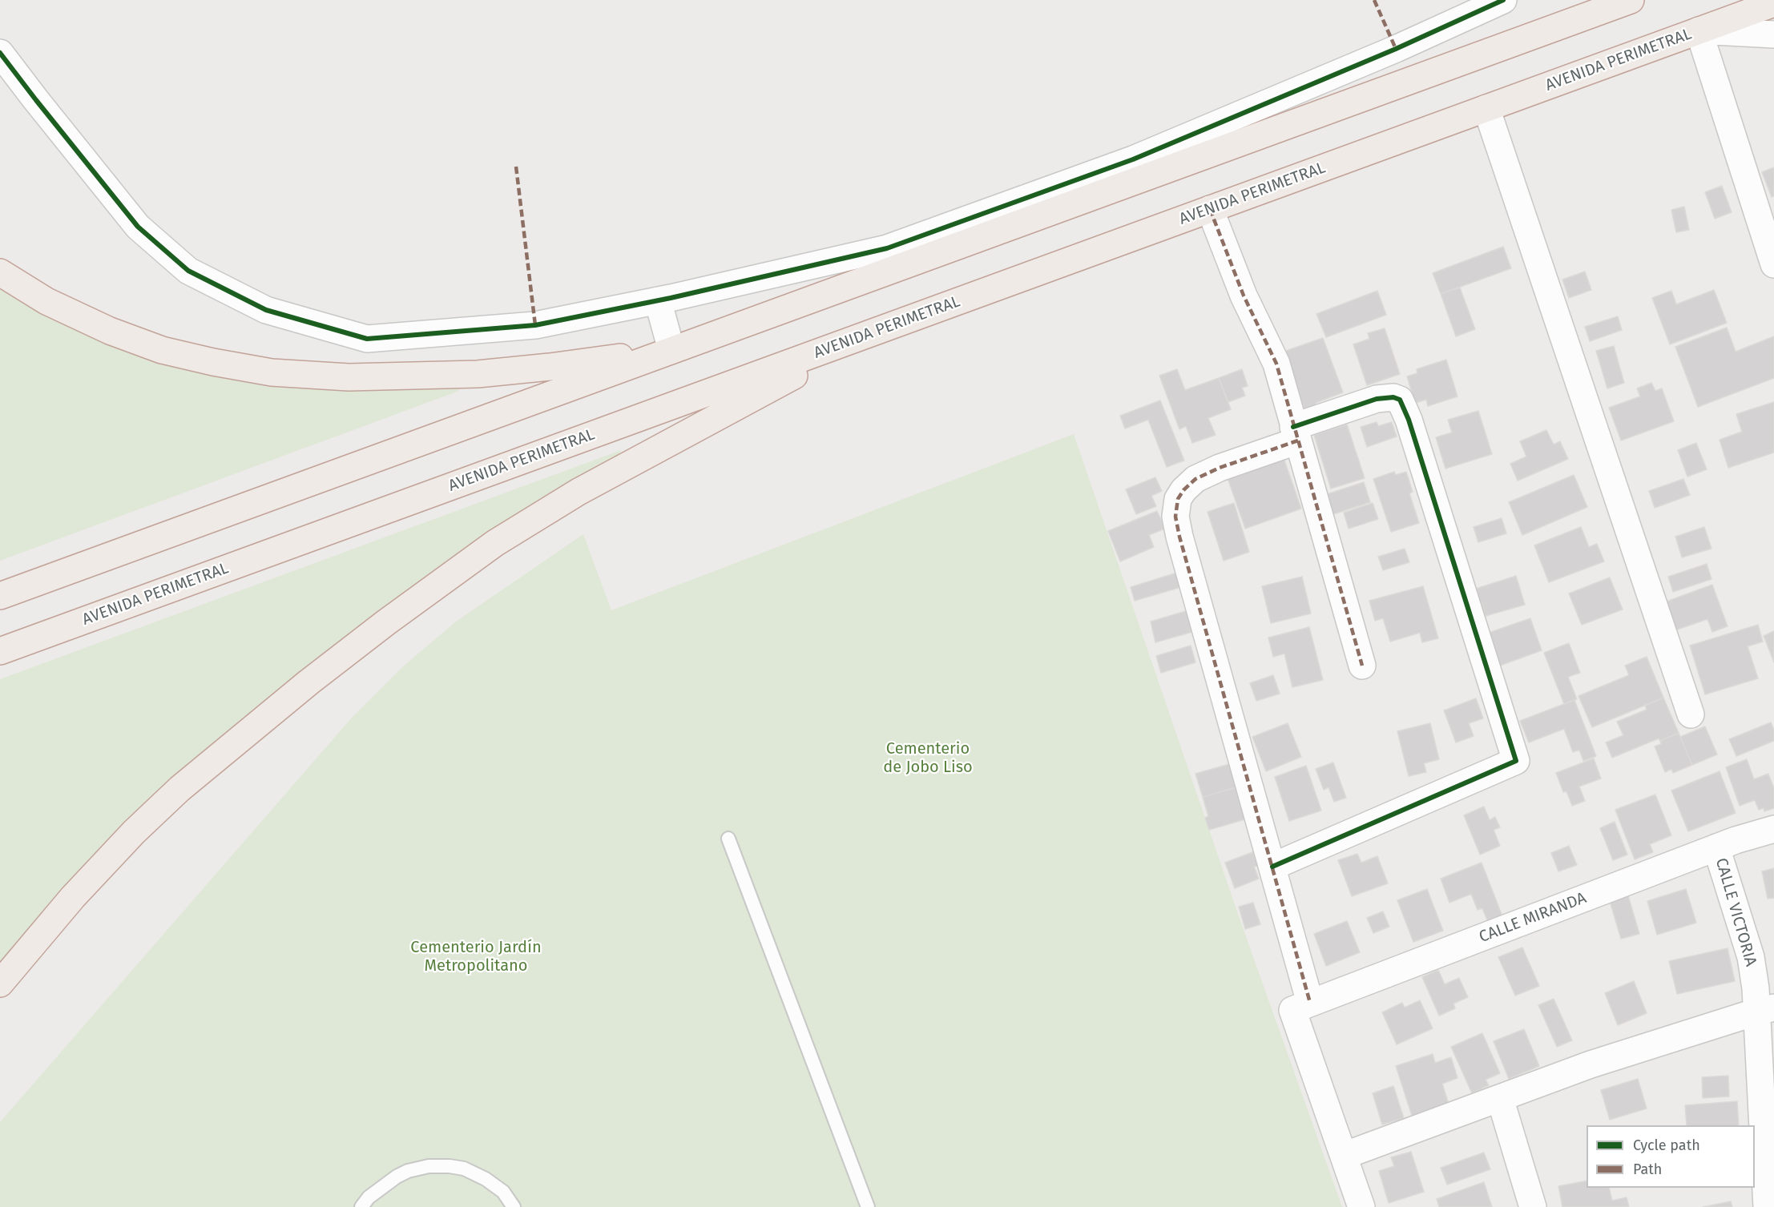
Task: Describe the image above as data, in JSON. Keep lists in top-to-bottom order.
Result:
{
  "streets": {
    "highway": ["AVENIDA PERIMETRAL"],
    "street": ["CALLE VICTORIA", "CALLE MIRANDA"]
  },
  "crossings": [
    ["CALLE VICTORIA", "CALLE MIRANDA"]
  ],
  "parks": ["Cementerio de Jobo Liso", "Cementerio Jardín Metropolitano"],
  "legend": ["Cycle path", "Path"]
}
